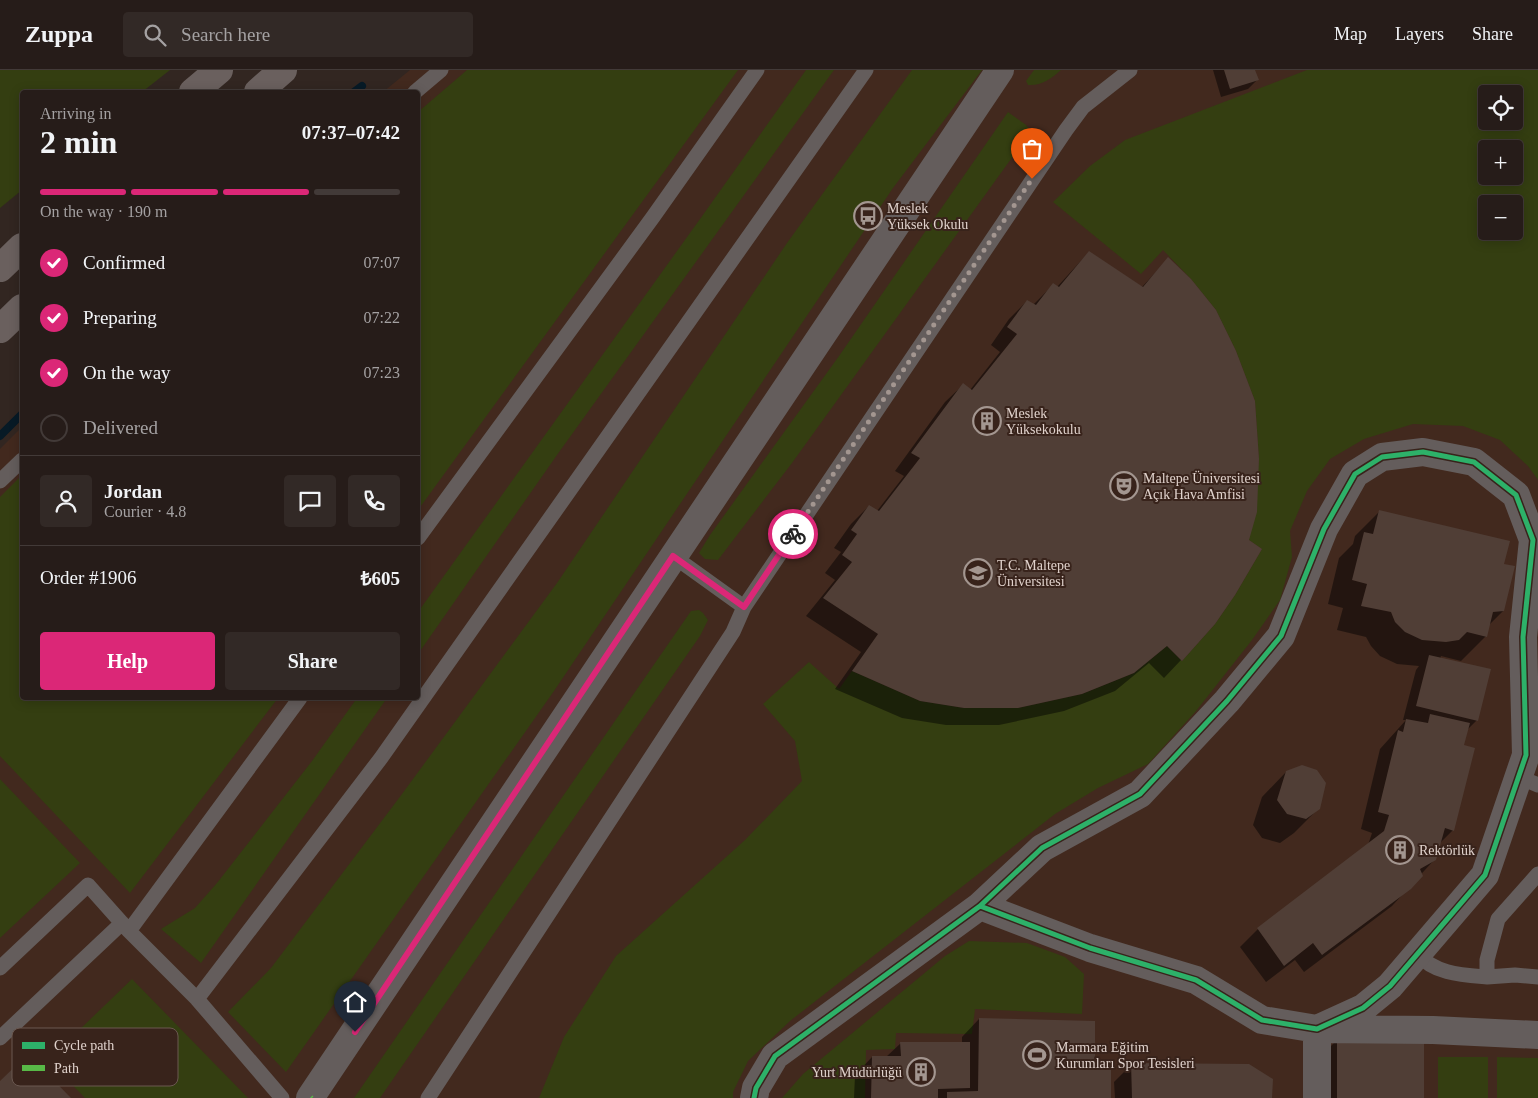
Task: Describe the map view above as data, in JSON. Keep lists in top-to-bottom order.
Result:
{
  "places": {
    "bus stop": ["Meslek Yüksek Okulu"],
    "building": ["Meslek Yüksekokulu", "Rektörlük", "Yurt Müdürlüğü"],
    "theatre": ["Maltepe Üniversitesi Açık Hava Amfisi"],
    "school or university": ["T.C. Maltepe Üniversitesi"],
    "sports": ["Marmara Eğitim Kurumları Spor Tesisleri"]
  },
  "legend": ["Cycle path", "Path"],
  "page": {
    "header": "Zuppa",
    "search": "Search here",
    "nav": ["Map", "Layers", "Share"],
    "map_buttons": ["+", "−"],
    "heading": ["2 min", "Arriving in", "07:37–07:42"],
    "panel": [
      "Jordan",
      "Courier · 4.8",
      "Order #1906",
      "₺605"
    ],
    "bar": "On the way · 190 m",
    "list": [
      ["Confirmed", "07:07"],
      ["Preparing", "07:22"],
      ["On the way", "07:23"],
      "Delivered"
    ],
    "buttons": ["Help", "Share"]
  }
}
